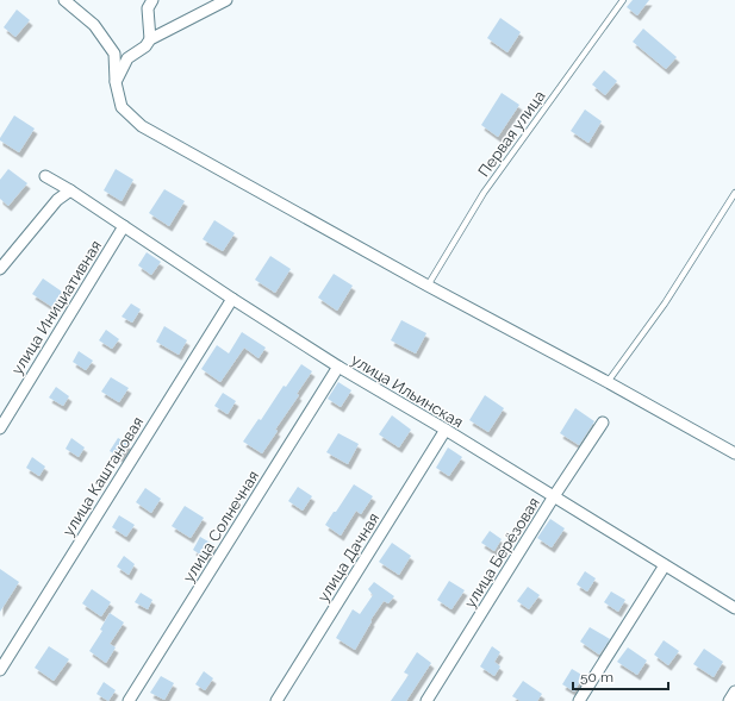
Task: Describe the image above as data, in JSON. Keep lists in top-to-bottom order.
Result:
{
  "streets": {
    "street": [
      "улица Инициативная",
      "улица Ильинская",
      "улица Каштановая",
      "улица Солнечная",
      "улица Берёзовая",
      "улица Дачная"
    ],
    "lane": ["Первая улица"]
  },
  "crossings": [
    ["улица Инициативная", "улица Ильинская"],
    ["улица Ильинская", "улица Каштановая"],
    ["улица Ильинская", "улица Солнечная"],
    ["улица Ильинская", "улица Берёзовая"],
    ["улица Ильинская", "улица Дачная"]
  ],
  "scale_bar": "50 m"
}
